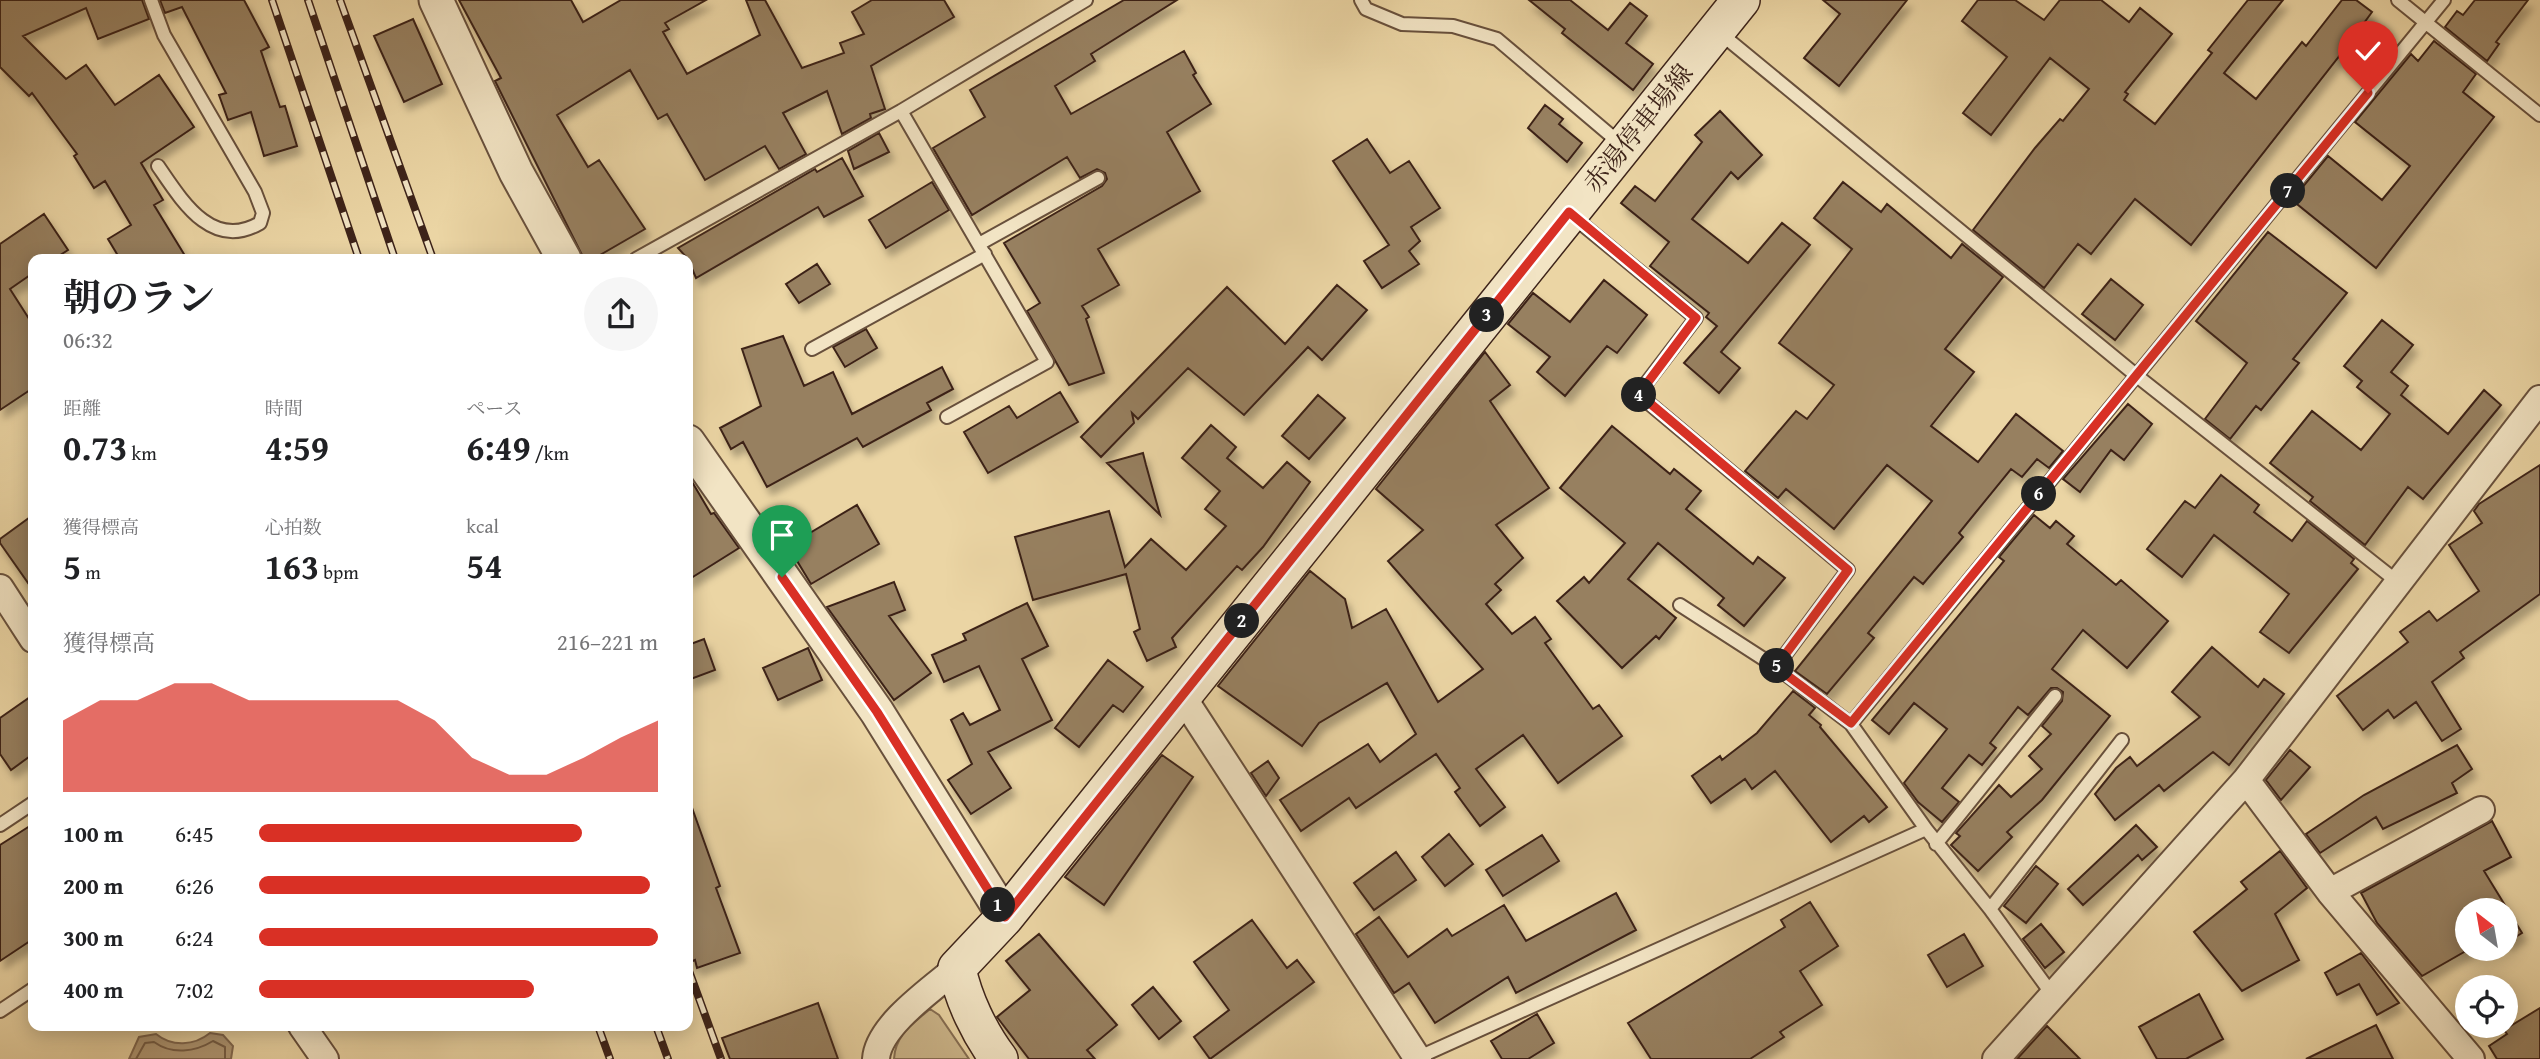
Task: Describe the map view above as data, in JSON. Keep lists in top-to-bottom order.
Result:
{
  "streets": {
    "main road": ["赤湯停車場線"]
  },
  "north": "top left",
  "page": {
    "pins": [
      "7",
      "3",
      "4",
      "6",
      "2",
      "5",
      "1"
    ],
    "heading": ["朝のラン", "06:32"],
    "stats": [
      ["距離", "0.73 km"],
      ["時間", "4:59"],
      ["ペース", "6:49 /km"],
      ["獲得標高", "5 m"],
      ["心拍数", "163 bpm"],
      ["kcal", "54"]
    ],
    "chart": ["獲得標高", "216–221 m"],
    "list": [
      {
        "name": "100 m",
        "note": "6:45"
      },
      {
        "name": "200 m",
        "note": "6:26"
      },
      {
        "name": "300 m",
        "note": "6:24"
      },
      {
        "name": "400 m",
        "note": "7:02"
      }
    ]
  }
}
